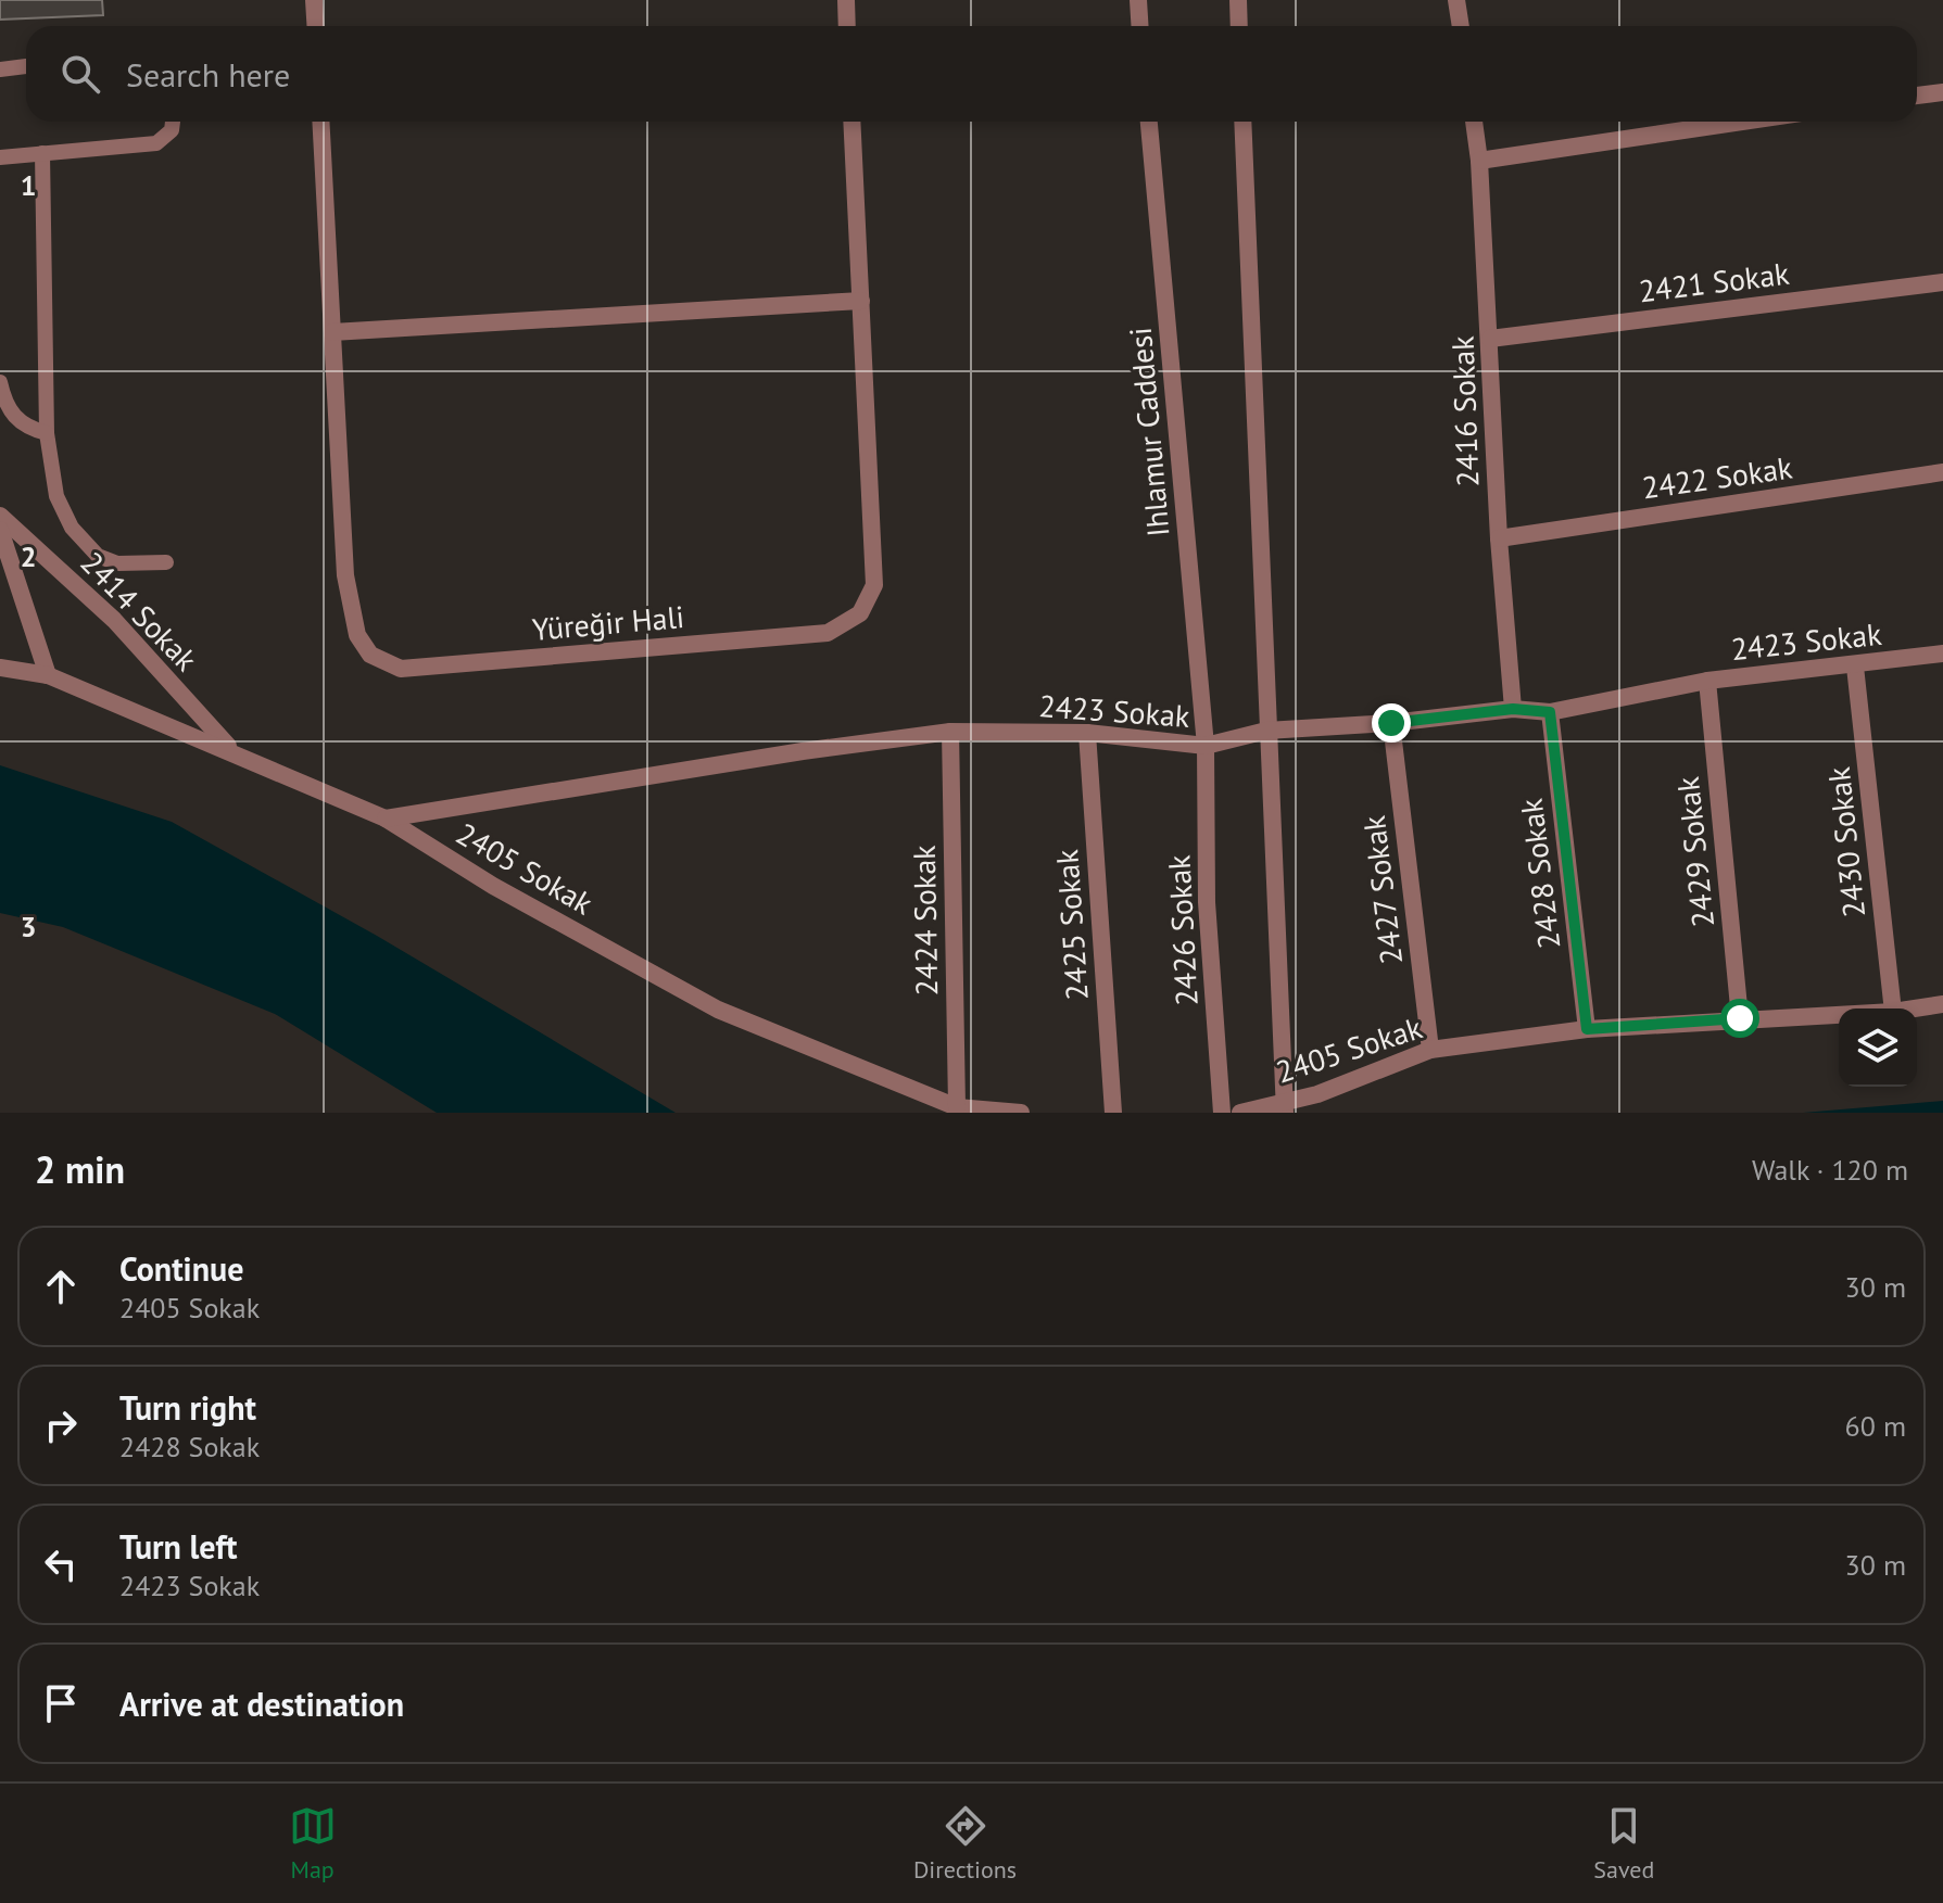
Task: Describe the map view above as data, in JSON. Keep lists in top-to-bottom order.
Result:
{
  "streets": {
    "street": [
      "2421 Sokak",
      "2416 Sokak",
      "Ihlamur Caddesi",
      "2422 Sokak",
      "2414 Sokak",
      "Yüreğir Hali",
      "2423 Sokak",
      "2430 Sokak",
      "2429 Sokak",
      "2405 Sokak",
      "2428 Sokak",
      "2427 Sokak",
      "2424 Sokak",
      "2425 Sokak",
      "2426 Sokak"
    ]
  },
  "crossings": [
    ["2421 Sokak", "2416 Sokak"],
    ["2416 Sokak", "2422 Sokak"],
    ["2416 Sokak", "2423 Sokak"],
    ["Ihlamur Caddesi", "2423 Sokak"],
    ["Ihlamur Caddesi", "2426 Sokak"],
    ["2414 Sokak", "2405 Sokak"],
    ["2423 Sokak", "2430 Sokak"],
    ["2423 Sokak", "2429 Sokak"],
    ["2423 Sokak", "2405 Sokak"],
    ["2423 Sokak", "2428 Sokak"],
    ["2423 Sokak", "2427 Sokak"],
    ["2423 Sokak", "2424 Sokak"],
    ["2423 Sokak", "2425 Sokak"],
    ["2423 Sokak", "2426 Sokak"],
    ["2429 Sokak", "2405 Sokak"],
    ["2405 Sokak", "2428 Sokak"],
    ["2405 Sokak", "2427 Sokak"],
    ["2405 Sokak", "2424 Sokak"]
  ],
  "page": {
    "search": "Search here",
    "heading": ["2 min", "Walk · 120 m"],
    "list": [
      ["Continue", "2405 Sokak", "30 m"],
      ["Turn right", "2428 Sokak", "60 m"],
      ["Turn left", "2423 Sokak", "30 m"],
      "Arrive at destination"
    ],
    "nav": ["Map", "Directions", "Saved"]
  },
  "grid": {
    "rows": ["1", "2", "3"]
  }
}
